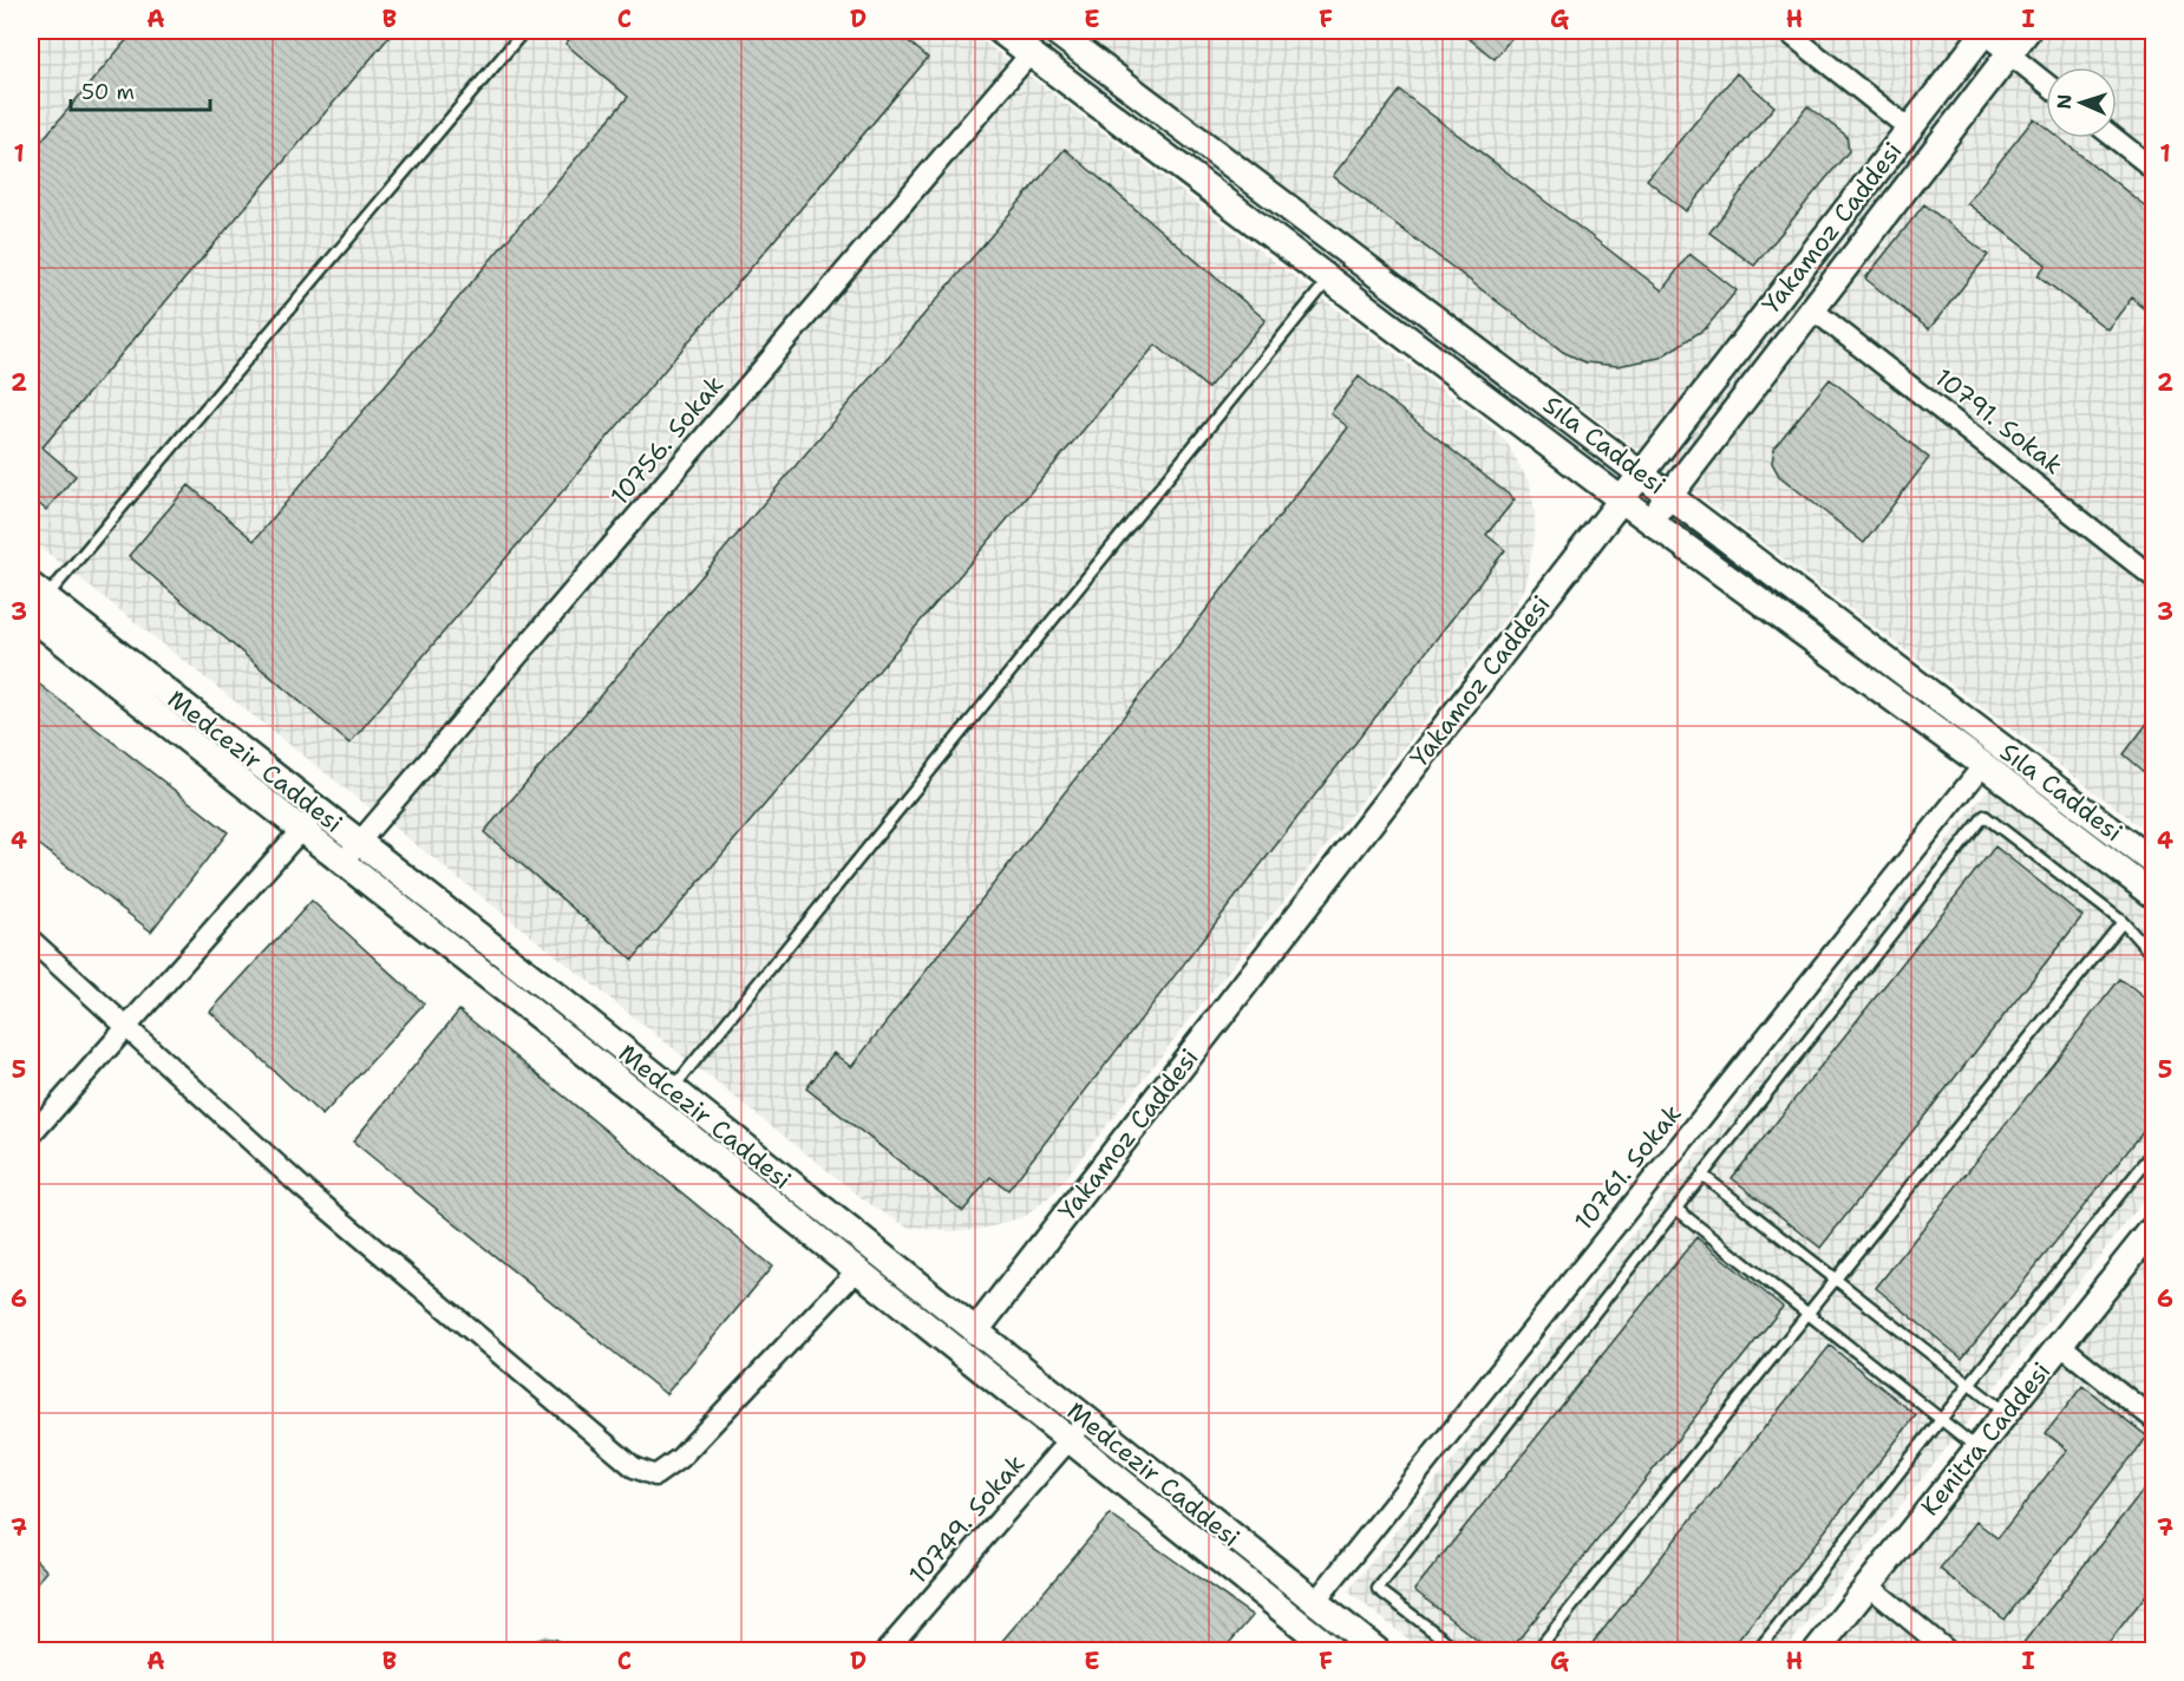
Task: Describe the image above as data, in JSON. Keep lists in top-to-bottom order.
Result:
{
  "streets": {
    "street": [
      "Yakamoz Caddesi",
      "10791. Sokak",
      "10756. Sokak",
      "Sıla Caddesi",
      "Medcezir Caddesi",
      "10761. Sokak",
      "Kenitra Caddesi",
      "10749. Sokak"
    ]
  },
  "crossings": [
    ["Yakamoz Caddesi", "10791. Sokak"],
    ["Yakamoz Caddesi", "Sıla Caddesi"],
    ["Yakamoz Caddesi", "Medcezir Caddesi"],
    ["10756. Sokak", "Medcezir Caddesi"],
    ["Medcezir Caddesi", "10761. Sokak"],
    ["Medcezir Caddesi", "10749. Sokak"]
  ],
  "scale_bar": "50 m",
  "north": "left",
  "grid": {
    "columns": [
      "A",
      "B",
      "C",
      "D",
      "E",
      "F",
      "G",
      "H",
      "I"
    ],
    "rows": [
      "1",
      "2",
      "3",
      "4",
      "5",
      "6",
      "7"
    ]
  }
}
